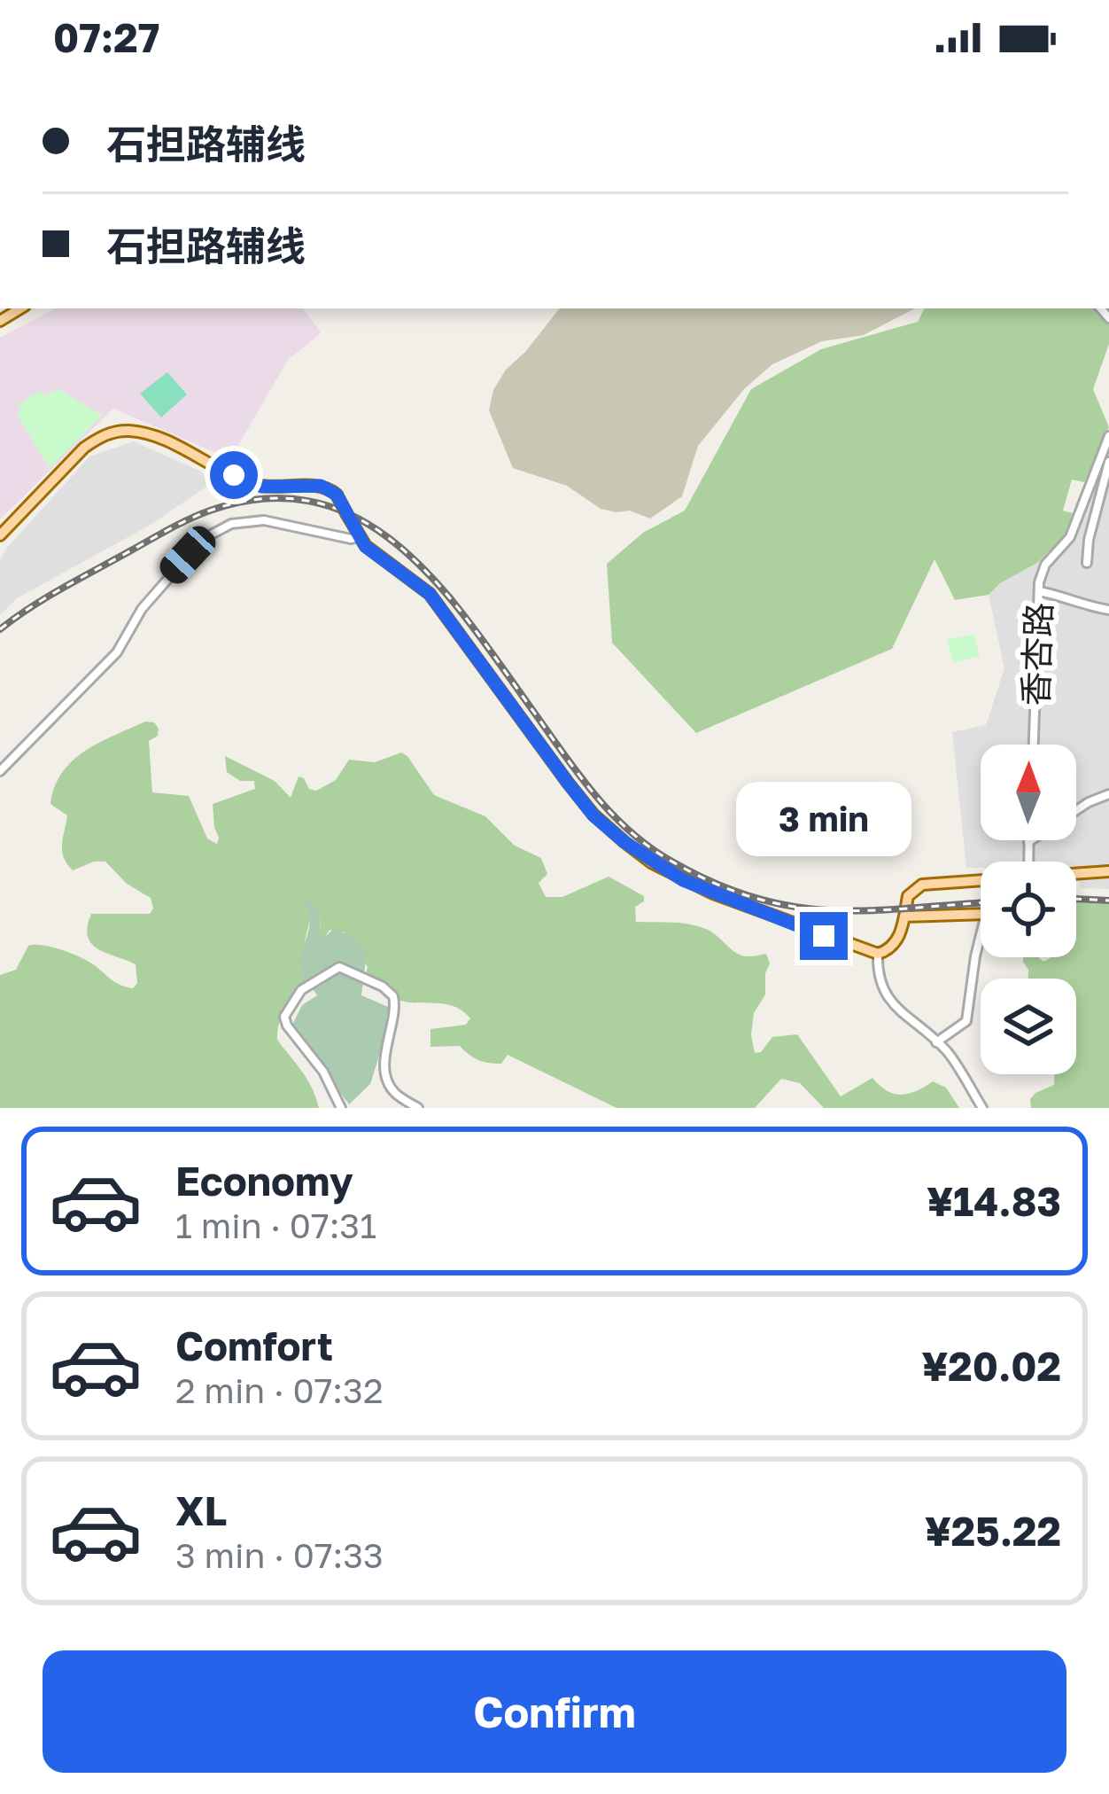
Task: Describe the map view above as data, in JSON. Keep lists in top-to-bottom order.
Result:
{
  "streets": {
    "street": ["香杏路"]
  },
  "north": "top",
  "page": {
    "status": "07:27",
    "banner": ["石担路辅线", "石担路辅线"],
    "bubble": "3 min",
    "list": [
      {
        "name": "Economy",
        "note": "1 min · 07:31",
        "value": "¥14.83"
      },
      {
        "name": "Comfort",
        "note": "2 min · 07:32",
        "value": "¥20.02"
      },
      {
        "name": "XL",
        "note": "3 min · 07:33",
        "value": "¥25.22"
      }
    ],
    "buttons": "Confirm"
  }
}
